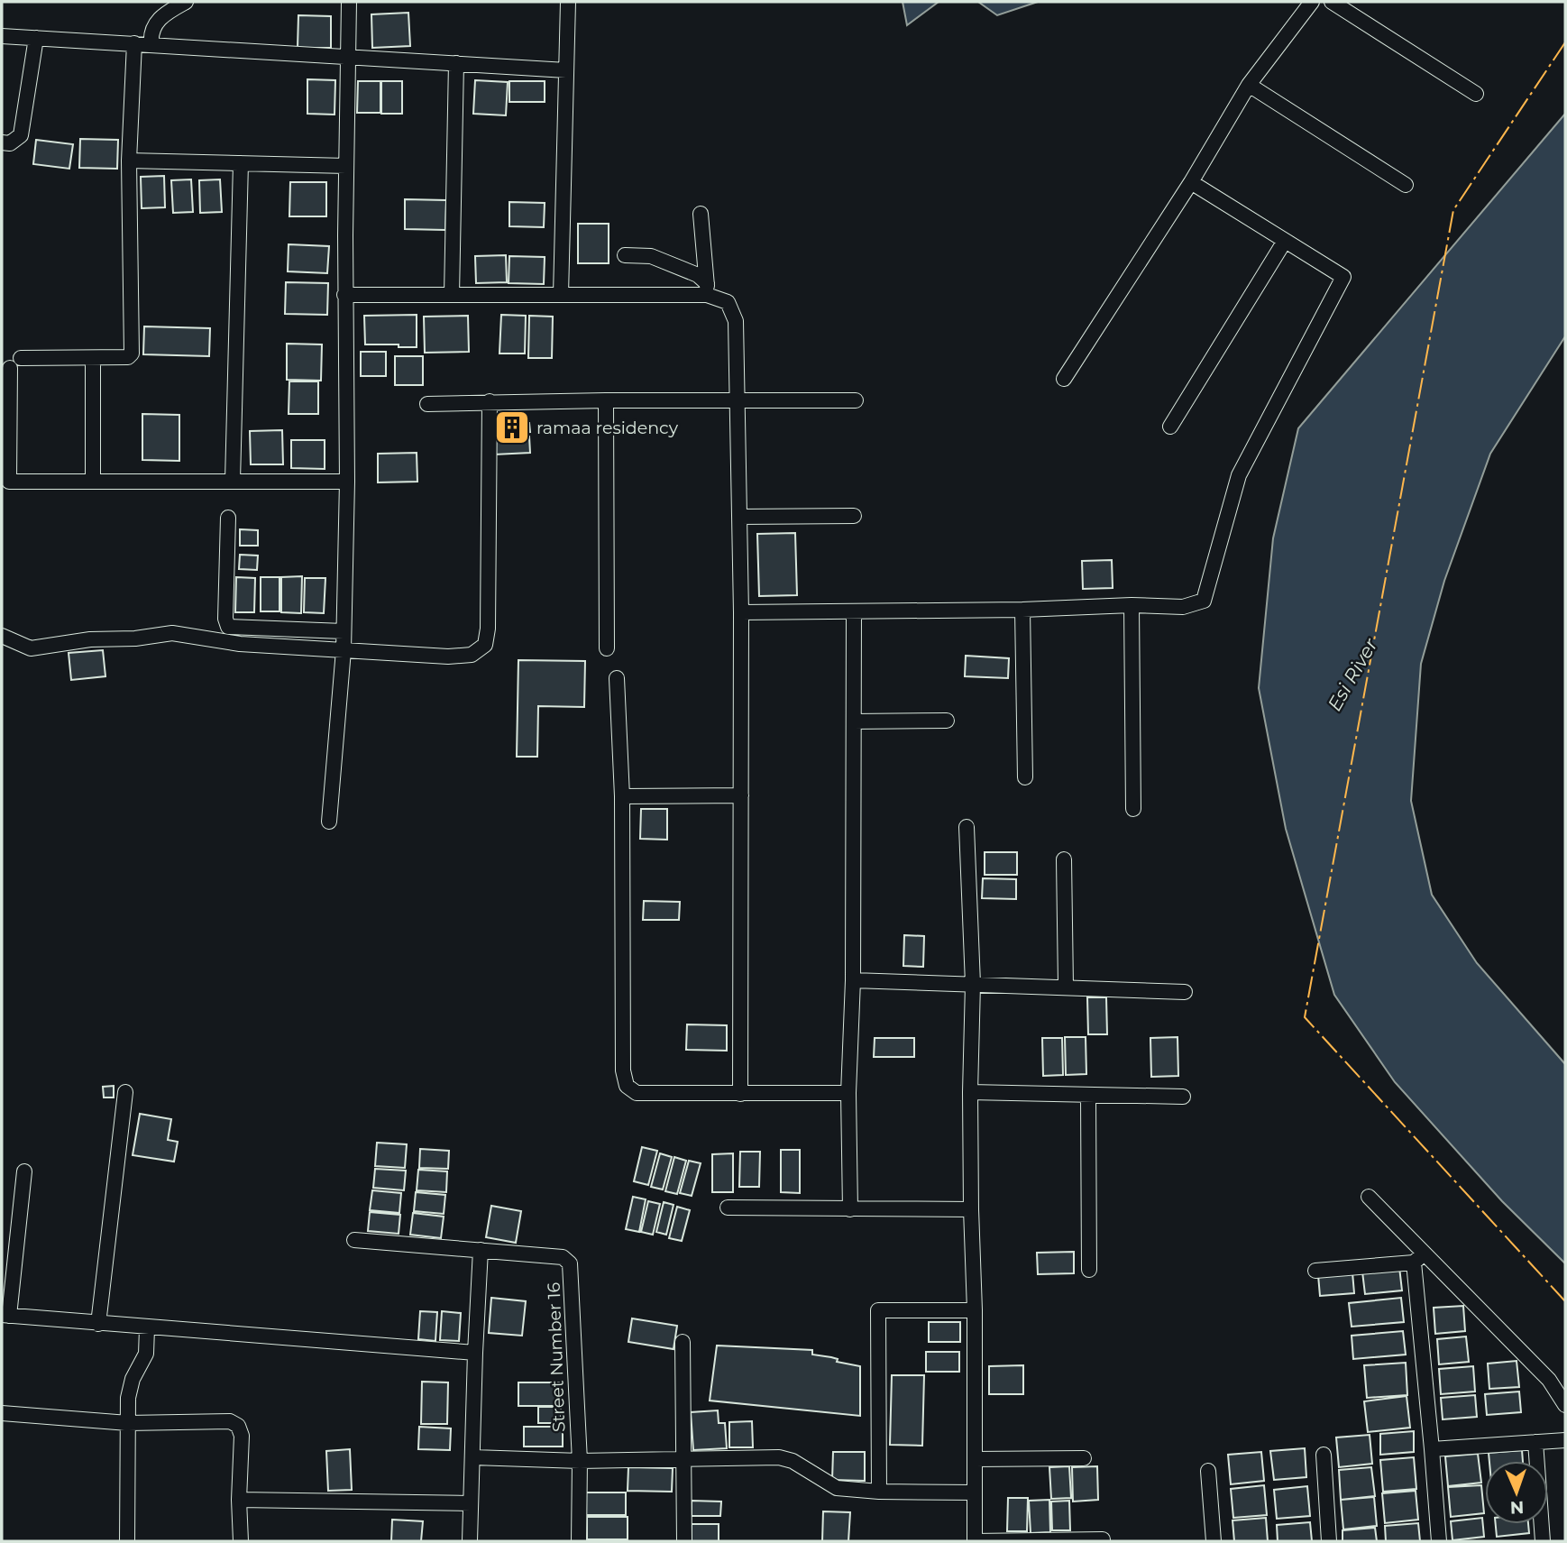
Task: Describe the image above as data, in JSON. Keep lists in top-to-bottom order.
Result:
{
  "streets": {
    "street": ["Street Number 16"]
  },
  "water": ["Esi River"],
  "places": {
    "building": ["ramaa residency"]
  },
  "north": "bottom"
}
